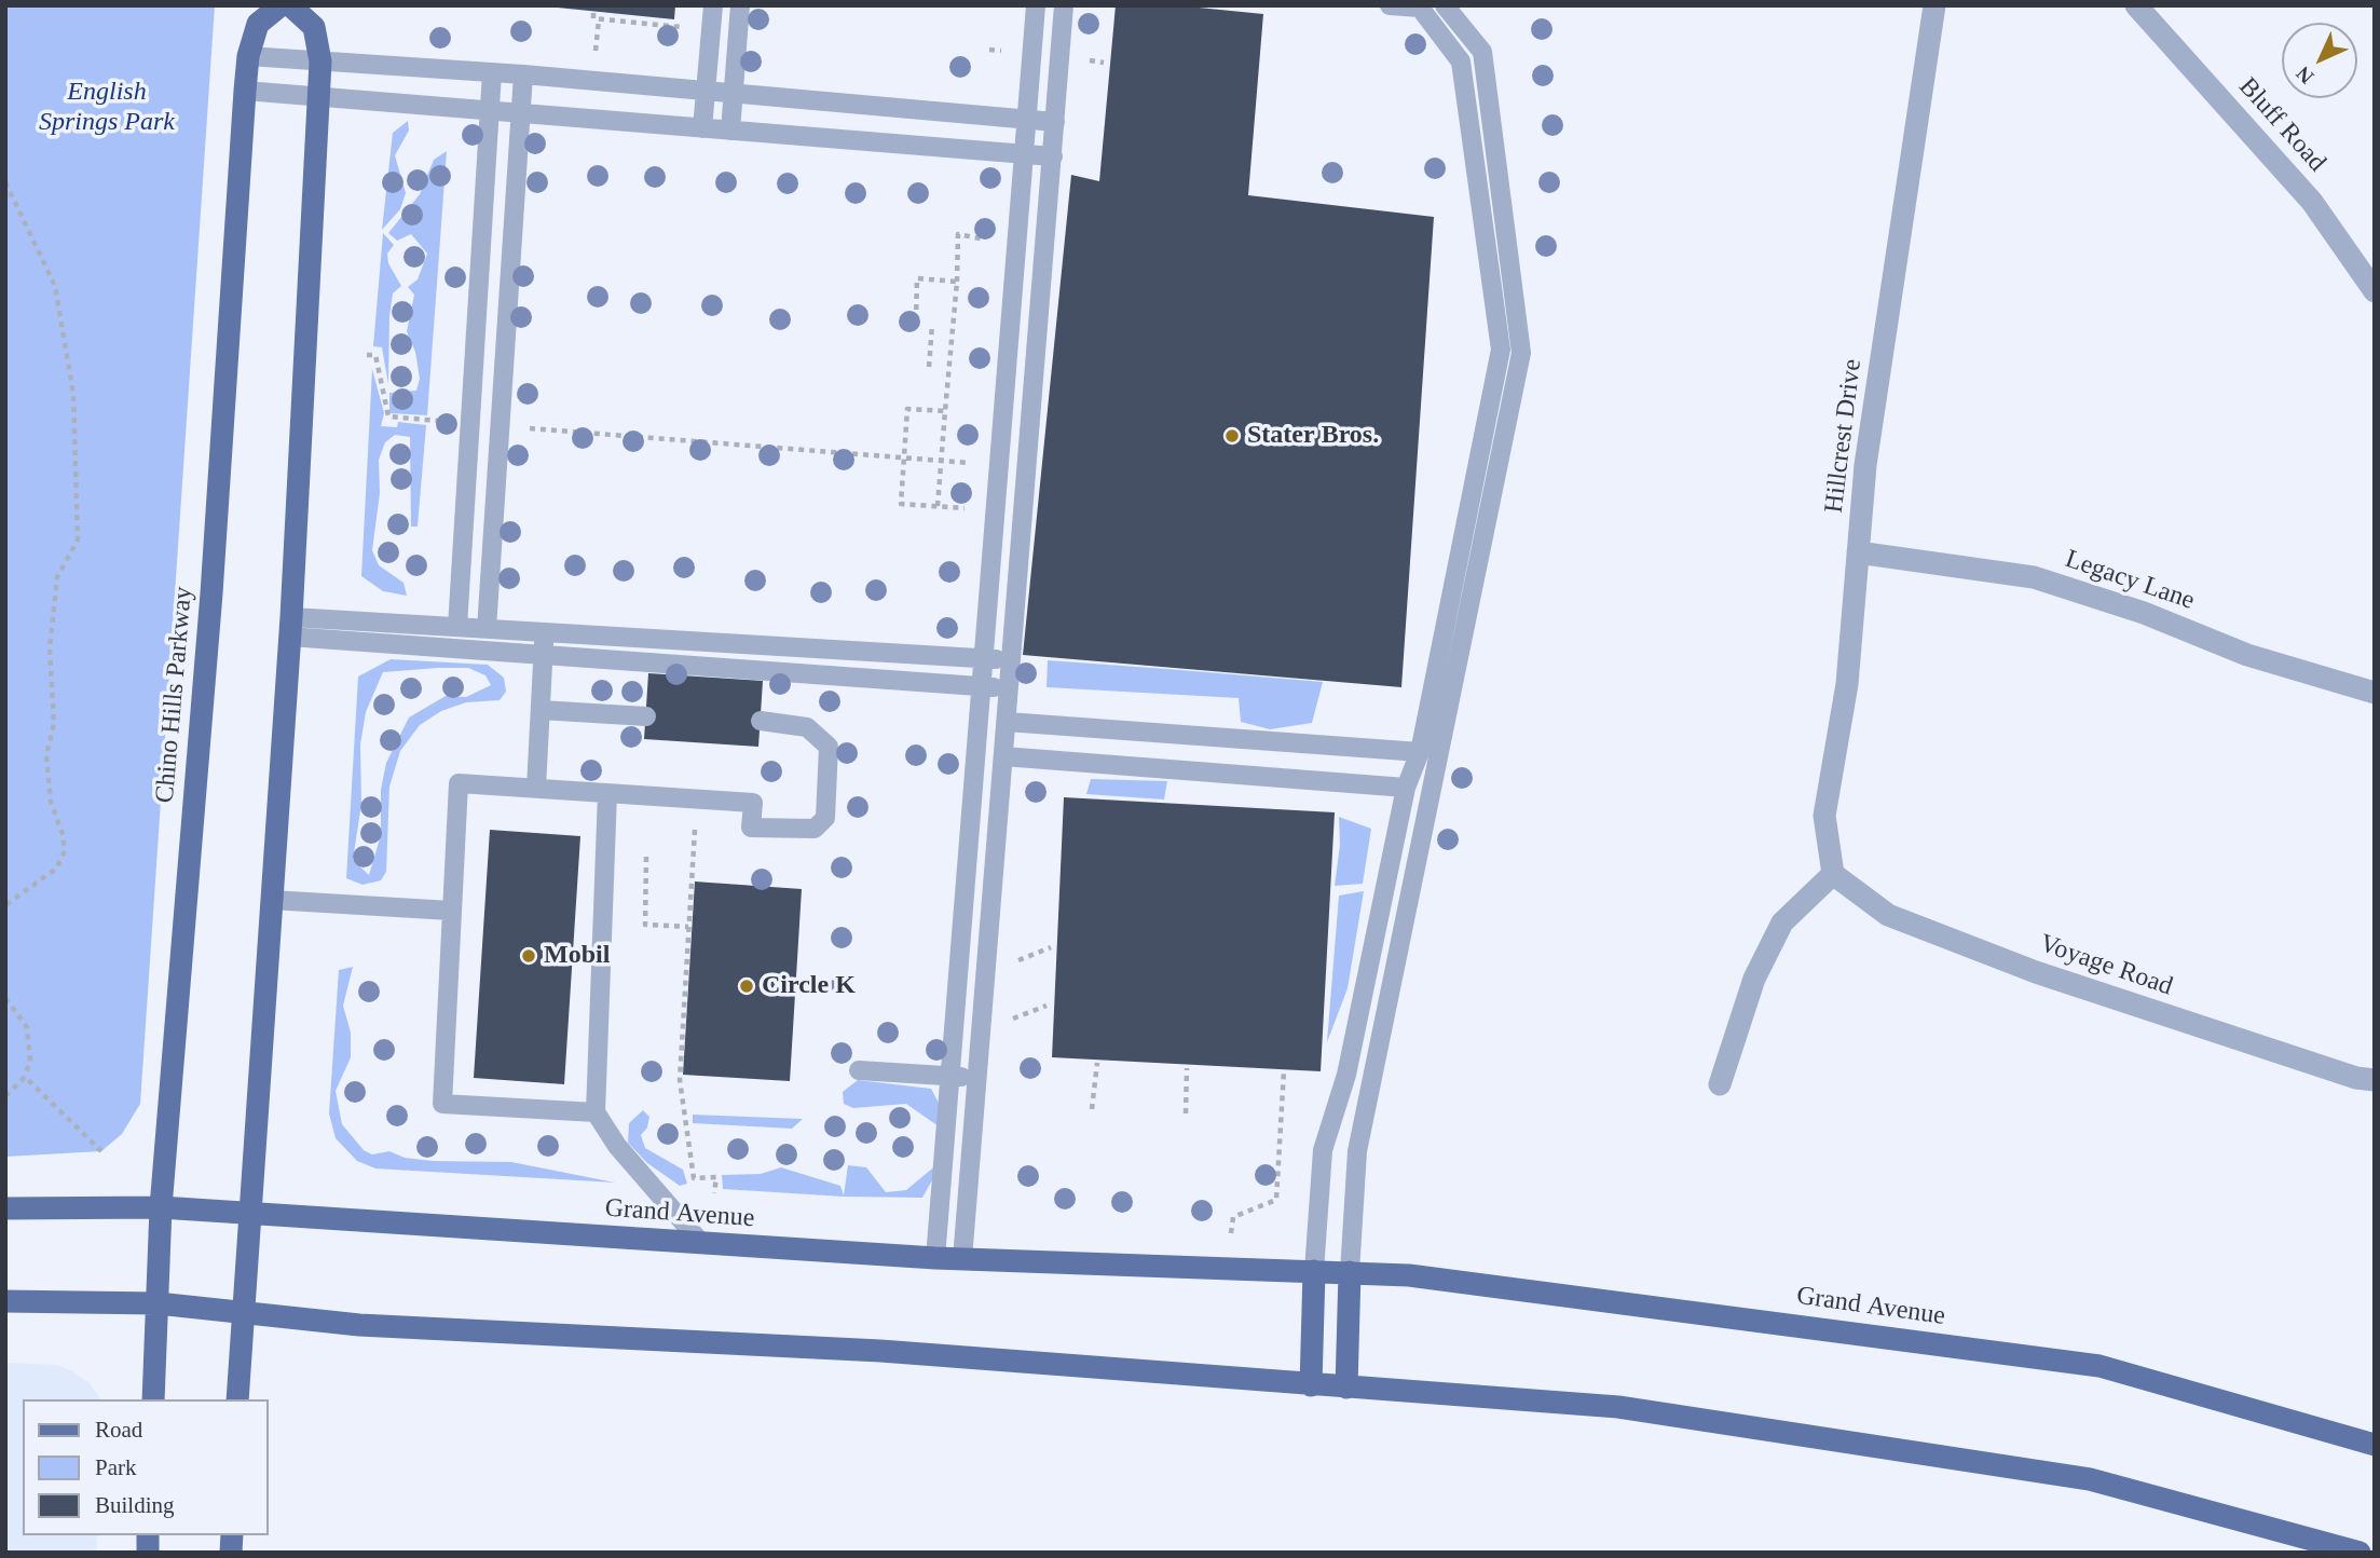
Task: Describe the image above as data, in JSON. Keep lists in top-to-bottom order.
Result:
{
  "streets": {
    "main road": ["Chino Hills Parkway", "Grand Avenue"],
    "street": [
      "Bluff Road",
      "Hillcrest Drive",
      "Legacy Lane",
      "Voyage Road"
    ]
  },
  "crossings": [
    ["Hillcrest Drive", "Legacy Lane"],
    ["Hillcrest Drive", "Voyage Road"],
    ["Chino Hills Parkway", "Grand Avenue"]
  ],
  "parks": ["English Springs Park"],
  "places": ["Stater Bros.", "Mobil", "Circle K"],
  "legend": ["Road", "Park", "Building"],
  "north": "bottom left"
}
